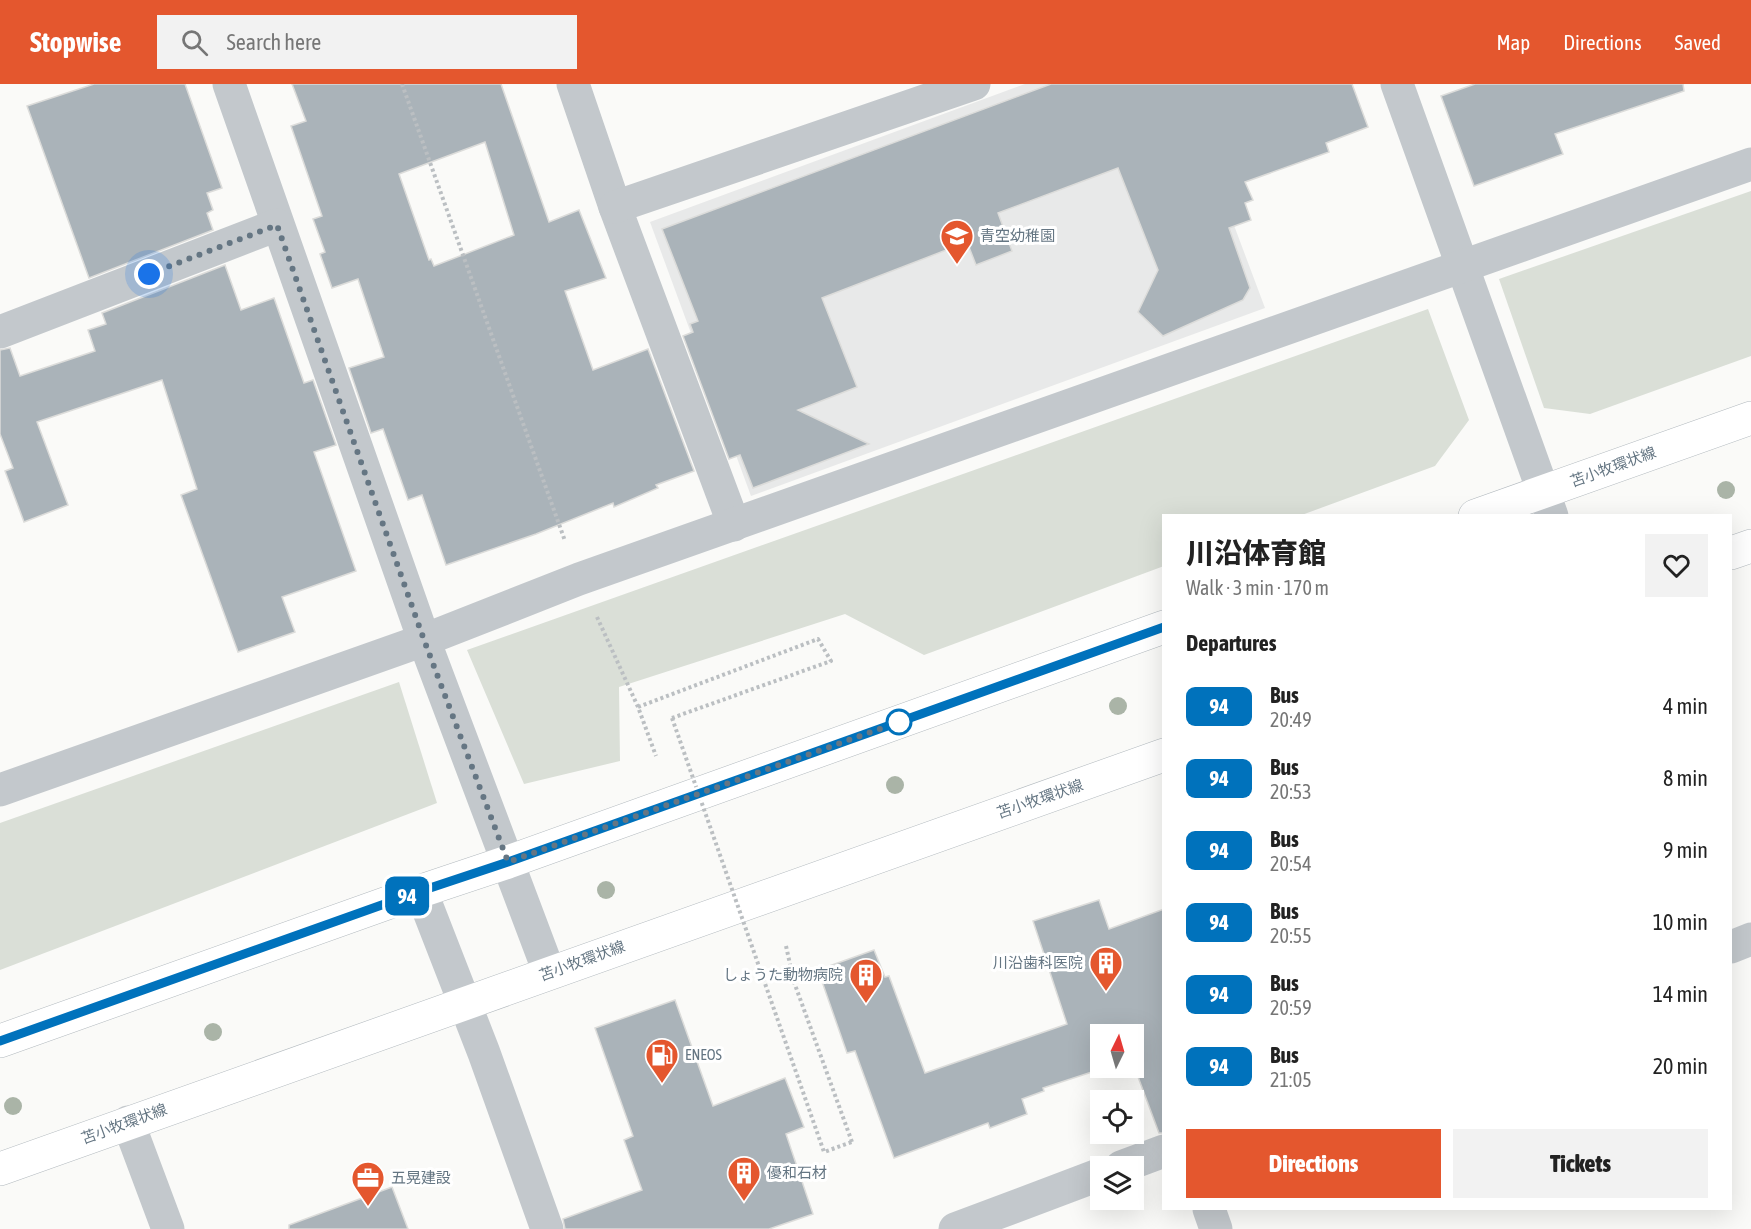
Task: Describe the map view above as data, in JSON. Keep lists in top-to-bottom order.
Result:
{
  "streets": {
    "main road": ["苫小牧環状線"]
  },
  "places": {
    "school or university": ["青空幼稚園"],
    "building": ["川沿歯科医院", "しょうた動物病院", "優和石材"],
    "fuel station": ["ENEOS"],
    "office": ["五晃建設"]
  },
  "lines": ["bus line 94"],
  "north": "top",
  "page": {
    "header": "Stopwise",
    "search": "Search here",
    "nav": ["Map", "Directions", "Saved"],
    "on_map": "94",
    "heading": [
      ["川沿体育館", "Walk · 3 min · 170 m"],
      "Departures"
    ],
    "list": [
      {
        "mark": "94",
        "name": "Bus",
        "note": "20:49",
        "value": "4 min"
      },
      {
        "mark": "94",
        "name": "Bus",
        "note": "20:53",
        "value": "8 min"
      },
      {
        "mark": "94",
        "name": "Bus",
        "note": "20:54",
        "value": "9 min"
      },
      {
        "mark": "94",
        "name": "Bus",
        "note": "20:55",
        "value": "10 min"
      },
      {
        "mark": "94",
        "name": "Bus",
        "note": "20:59",
        "value": "14 min"
      },
      {
        "mark": "94",
        "name": "Bus",
        "note": "21:05",
        "value": "20 min"
      }
    ],
    "buttons": ["Directions", "Tickets"]
  }
}
